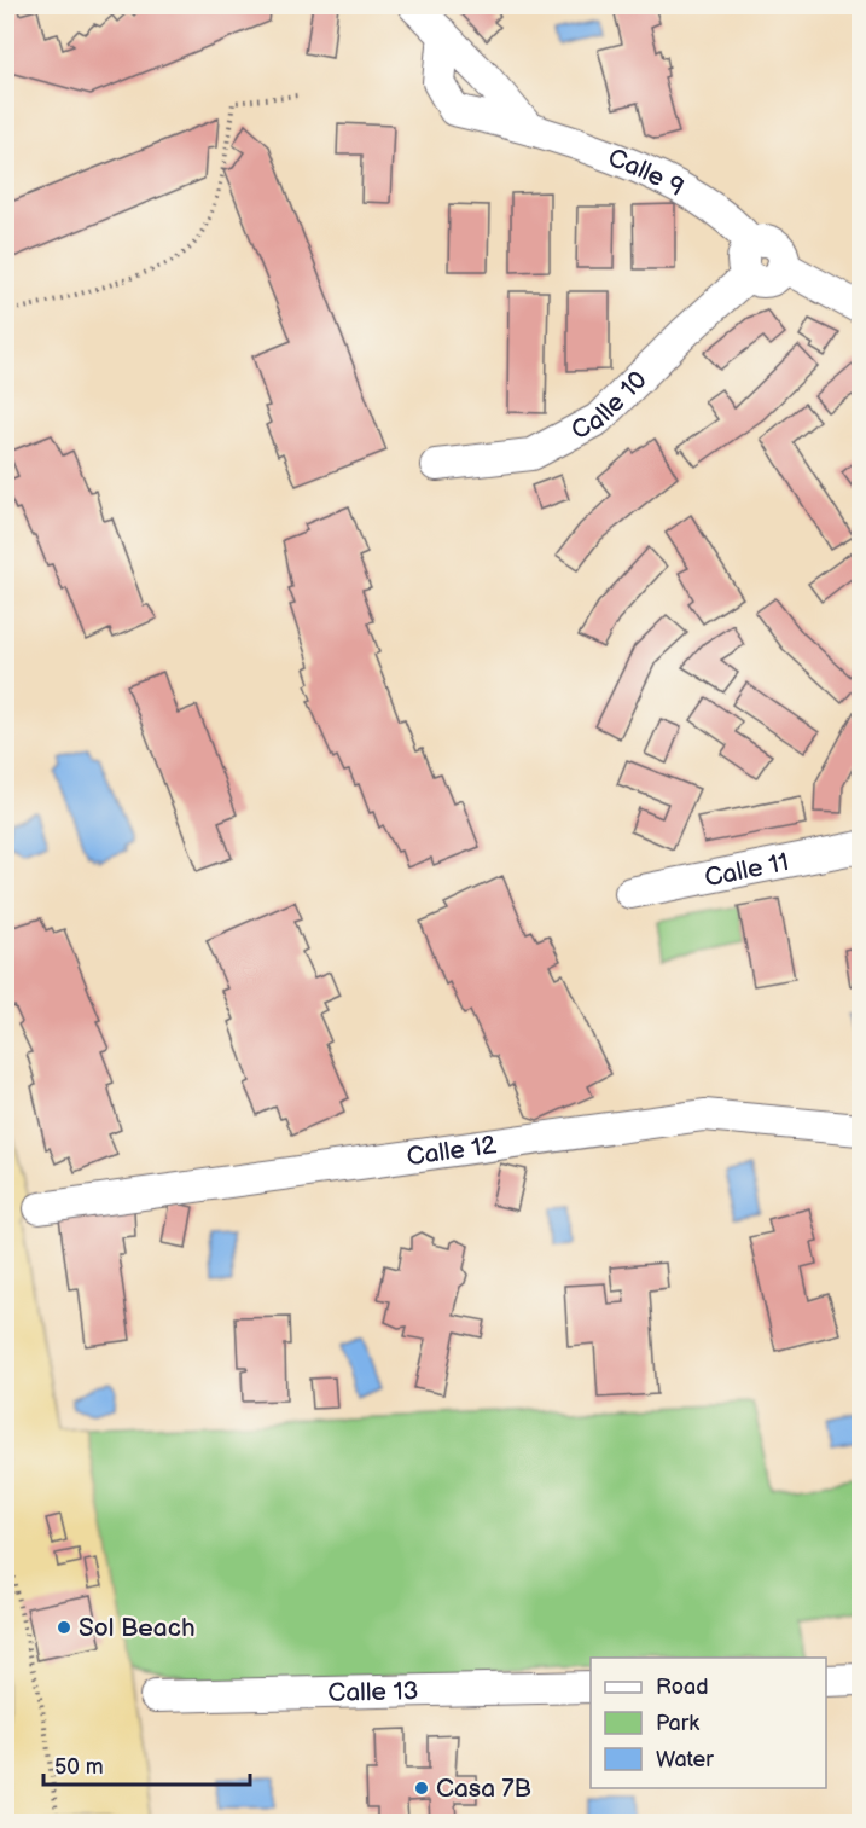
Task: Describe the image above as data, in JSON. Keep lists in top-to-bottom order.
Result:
{
  "streets": {
    "street": [
      "Calle 9",
      "Calle 10",
      "Calle 11",
      "Calle 12",
      "Calle 13"
    ]
  },
  "crossings": [
    ["Calle 9", "Calle 10"]
  ],
  "places": ["Sol Beach", "Casa 7B"],
  "legend": ["Road", "Park", "Water"],
  "scale_bar": "50 m"
}
